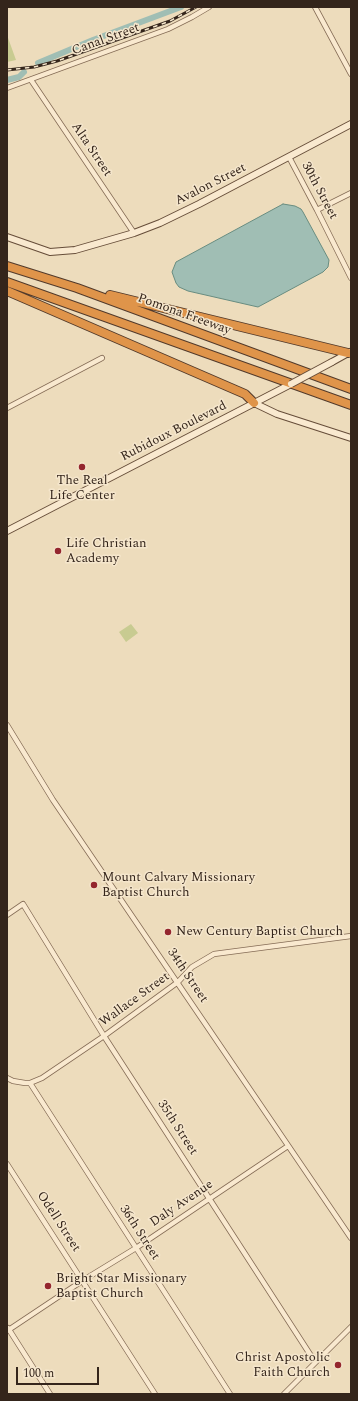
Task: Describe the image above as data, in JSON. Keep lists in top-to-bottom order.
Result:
{
  "streets": {
    "highway": ["Pomona Freeway"],
    "main road": ["Avalon Street", "Rubidoux Boulevard"],
    "street": [
      "Canal Street",
      "Alta Street",
      "30th Street",
      "34th Street",
      "Wallace Street",
      "35th Street",
      "Daly Avenue",
      "Odell Street",
      "36th Street"
    ]
  },
  "crossings": [
    ["Canal Street", "Alta Street"],
    ["Alta Street", "Avalon Street"],
    ["Avalon Street", "30th Street"],
    ["34th Street", "Wallace Street"],
    ["34th Street", "Daly Avenue"],
    ["Wallace Street", "35th Street"],
    ["Wallace Street", "36th Street"],
    ["35th Street", "Daly Avenue"],
    ["Daly Avenue", "Odell Street"],
    ["Daly Avenue", "36th Street"]
  ],
  "places": [
    "The Real Life Center",
    "Life Christian Academy",
    "Mount Calvary Missionary Baptist Church",
    "New Century Baptist Church",
    "Bright Star Missionary Baptist Church",
    "Christ Apostolic Faith Church"
  ],
  "scale_bar": "100 m"
}
